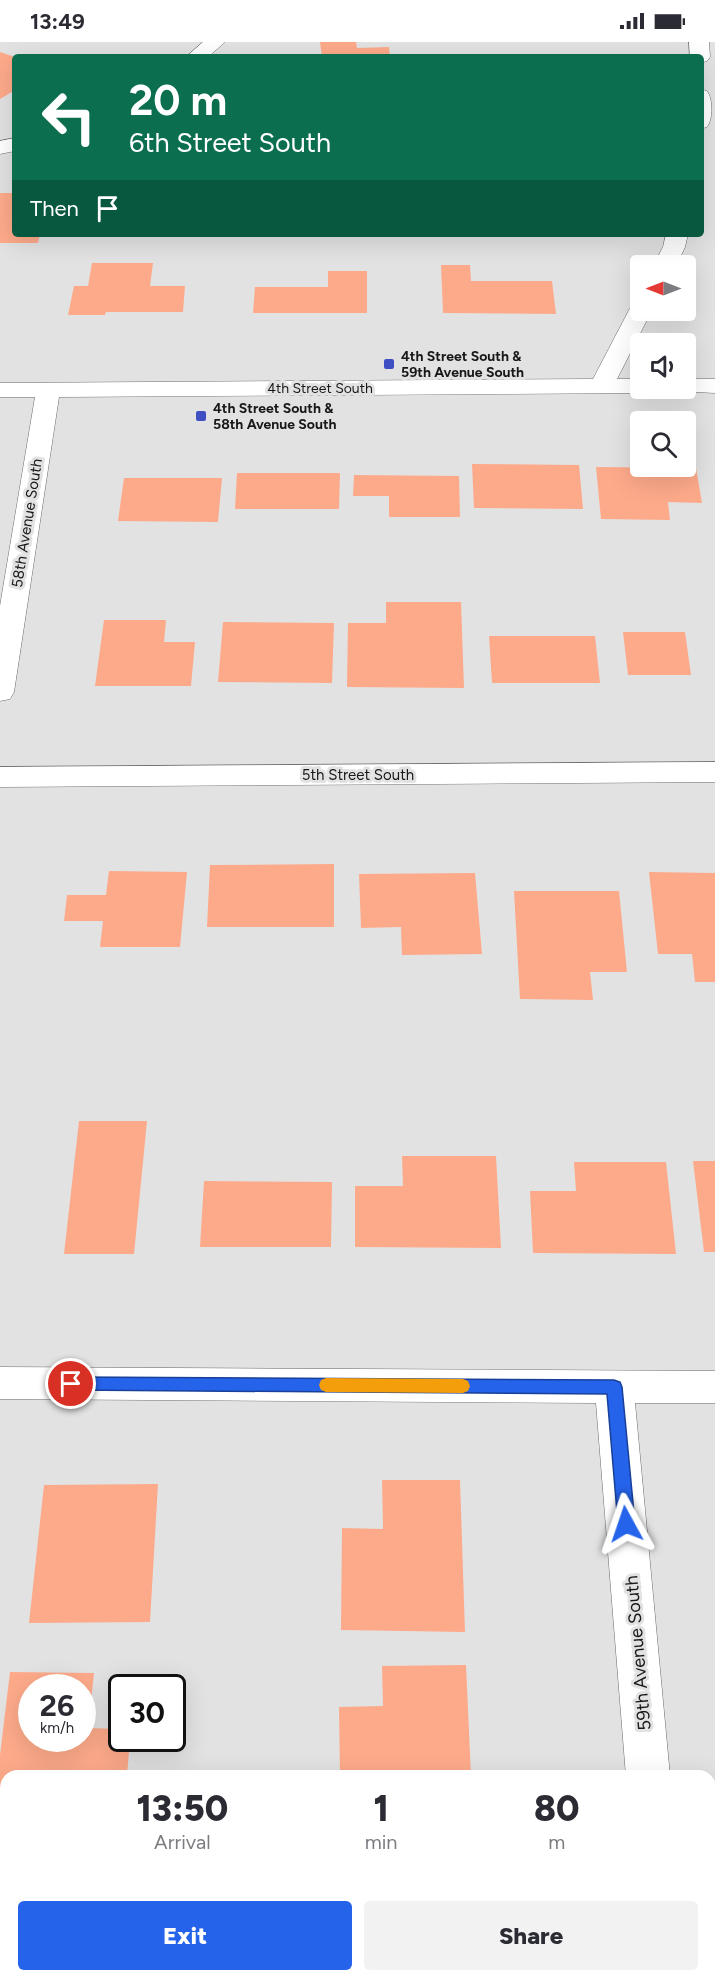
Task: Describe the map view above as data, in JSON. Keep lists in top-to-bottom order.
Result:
{
  "streets": {
    "street": [
      "4th Street South",
      "58th Avenue South",
      "5th Street South",
      "59th Avenue South"
    ]
  },
  "crossings": [
    ["4th Street South", "58th Avenue South"]
  ],
  "places": {
    "transit": ["4th Street South & 59th Avenue South", "4th Street South & 58th Avenue South"]
  },
  "north": "left",
  "page": {
    "status": "13:49",
    "turn": ["20 m", "6th Street South"],
    "then": "Then",
    "speed": "26 km/h",
    "limit": "30",
    "eta": [
      "13:50",
      "Arrival",
      "1",
      "min",
      "80",
      "m"
    ],
    "buttons": ["Exit", "Share"]
  }
}
